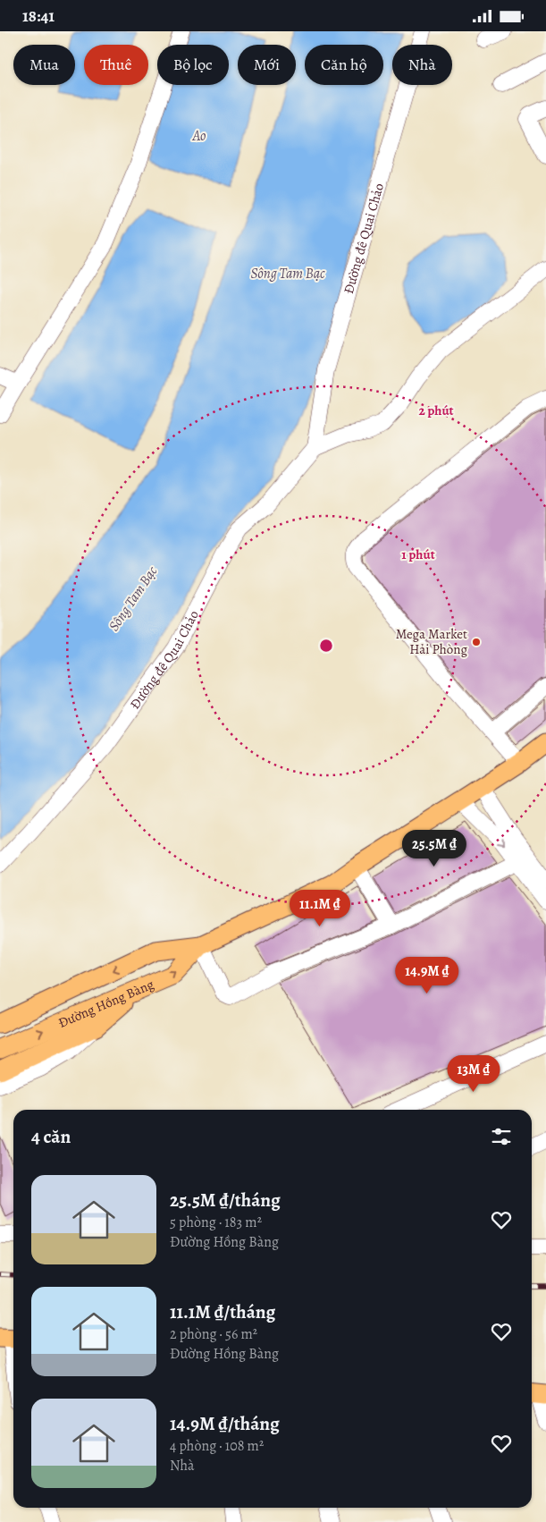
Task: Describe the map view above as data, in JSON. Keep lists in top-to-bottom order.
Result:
{
  "streets": {
    "main road": ["Đường Hồng Bàng"],
    "street": ["Đường đê Quai Chảo"]
  },
  "water": ["Ao", "Sông Tam Bạc"],
  "places": ["Mega Market Hải Phòng"],
  "page": {
    "status": "18:41",
    "chip": [
      "Mua",
      "Thuê",
      "Bộ lọc",
      "Mới",
      "Căn hộ",
      "Nhà"
    ],
    "price": [
      "25.5M ₫",
      "11.1M ₫",
      "14.9M ₫",
      "13M ₫"
    ],
    "heading": "4 căn",
    "list": [
      {
        "name": "25.5M ₫/tháng",
        "note": "5 phòng · 183 m² · Đường Hồng Bàng"
      },
      {
        "name": "11.1M ₫/tháng",
        "note": "2 phòng · 56 m² · Đường Hồng Bàng"
      },
      {
        "name": "14.9M ₫/tháng",
        "note": "4 phòng · 108 m² · Nhà"
      }
    ]
  },
  "rings": ["2 phút", "1 phút"]
}
